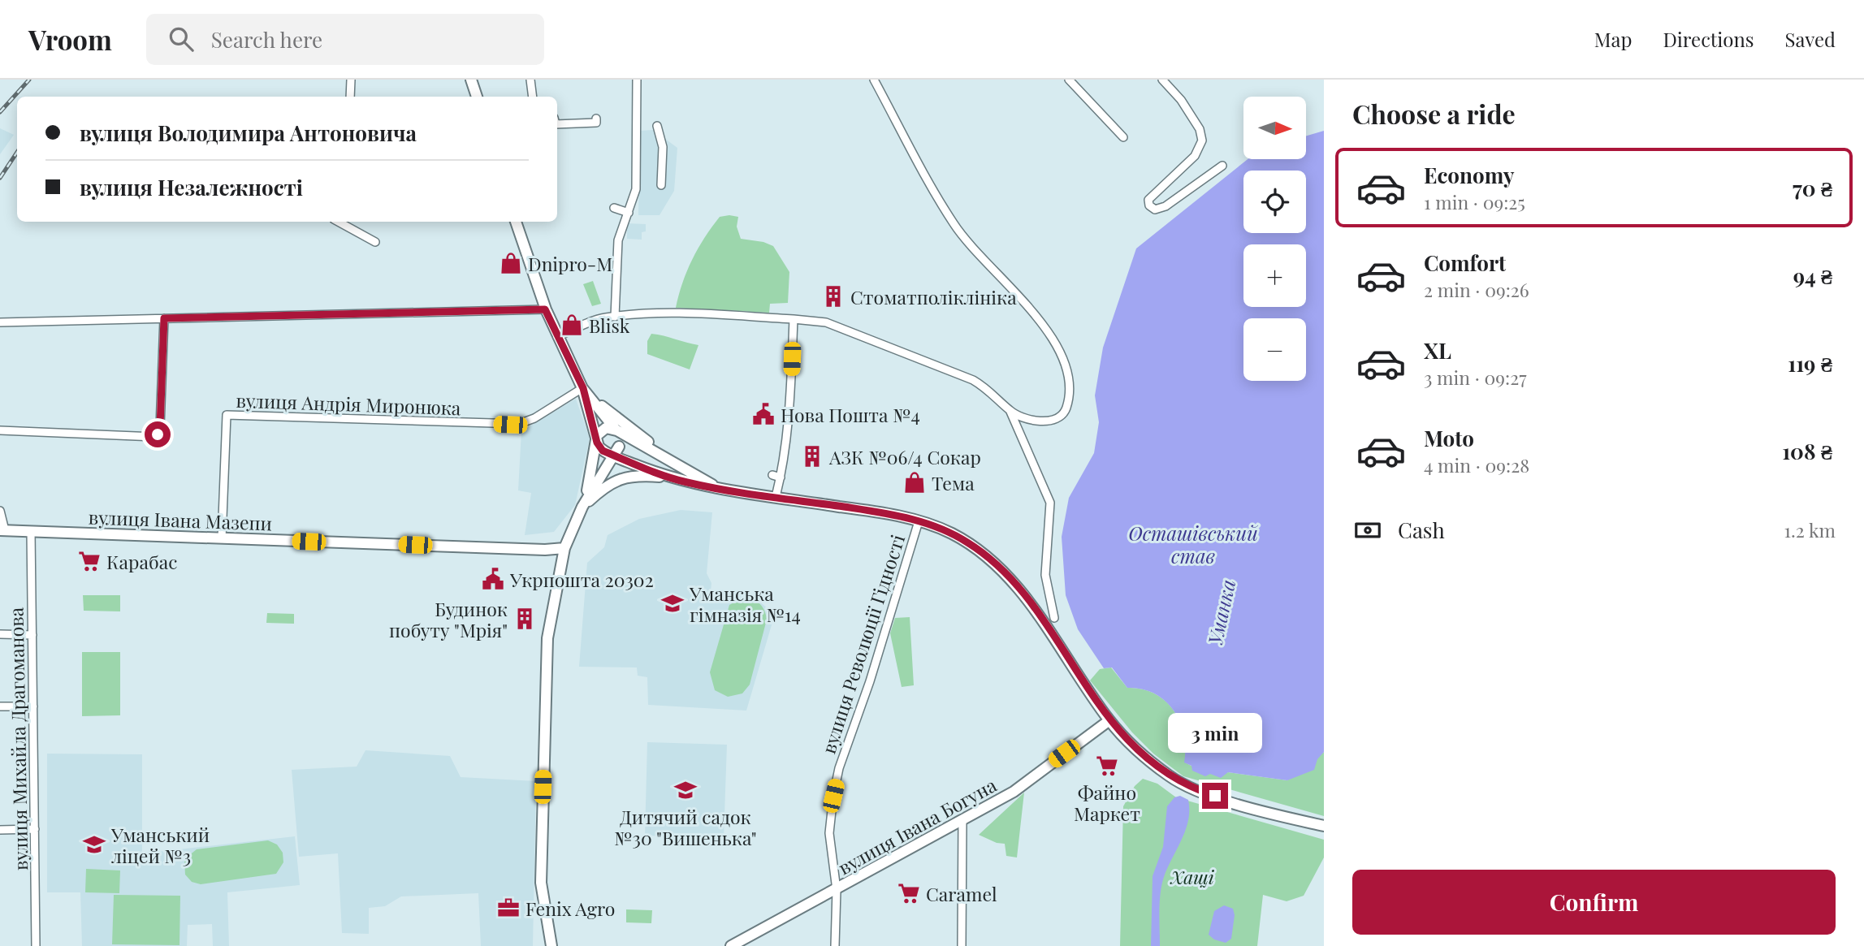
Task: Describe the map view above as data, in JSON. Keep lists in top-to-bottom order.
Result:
{
  "streets": {
    "main road": ["вулиця Івана Мазепи", "вулиця Івана Богуна"],
    "street": ["вулиця Андрія Миронюка", "вулиця Революції Гідності", "вулиця Михайла Драгоманова"]
  },
  "crossings": [
    ["вулиця Андрія Миронюка", "вулиця Івана Мазепи"],
    ["вулиця Івана Мазепи", "вулиця Михайла Драгоманова"],
    ["вулиця Революції Гідності", "вулиця Івана Богуна"]
  ],
  "water": ["Осташівський став", "Уманка"],
  "parks": ["Хащі"],
  "places": {
    "shop": ["Dnipro-M", "Blisk", "Тема"],
    "building": ["Стоматполіклініка", "АЗК №06/4 Сокар", "Будинок побуту \"Мрія\""],
    "public building": ["Нова Пошта №4", "Укрпошта 20302"],
    "supermarket": ["Карабас", "Файно Маркет", "Caramel"],
    "school or university": ["Уманська гімназія №14", "Дитячий садок №30 \"Вишенька\"", "Уманський ліцей №3"],
    "office": ["Fenix Agro"]
  },
  "north": "right",
  "page": {
    "header": "Vroom",
    "search": "Search here",
    "nav": ["Map", "Directions", "Saved"],
    "heading": "Choose a ride",
    "map_buttons": ["+", "−"],
    "banner": ["вулиця Володимира Антоновича", "вулиця Незалежності"],
    "list": [
      {
        "name": "Economy",
        "note": "1 min · 09:25",
        "value": "70 ₴"
      },
      {
        "name": "Comfort",
        "note": "2 min · 09:26",
        "value": "94 ₴"
      },
      {
        "name": "XL",
        "note": "3 min · 09:27",
        "value": "119 ₴"
      },
      {
        "name": "Moto",
        "note": "4 min · 09:28",
        "value": "108 ₴"
      }
    ],
    "pay": ["Cash", "1.2 km"],
    "bubble": "3 min",
    "buttons": "Confirm"
  }
}
